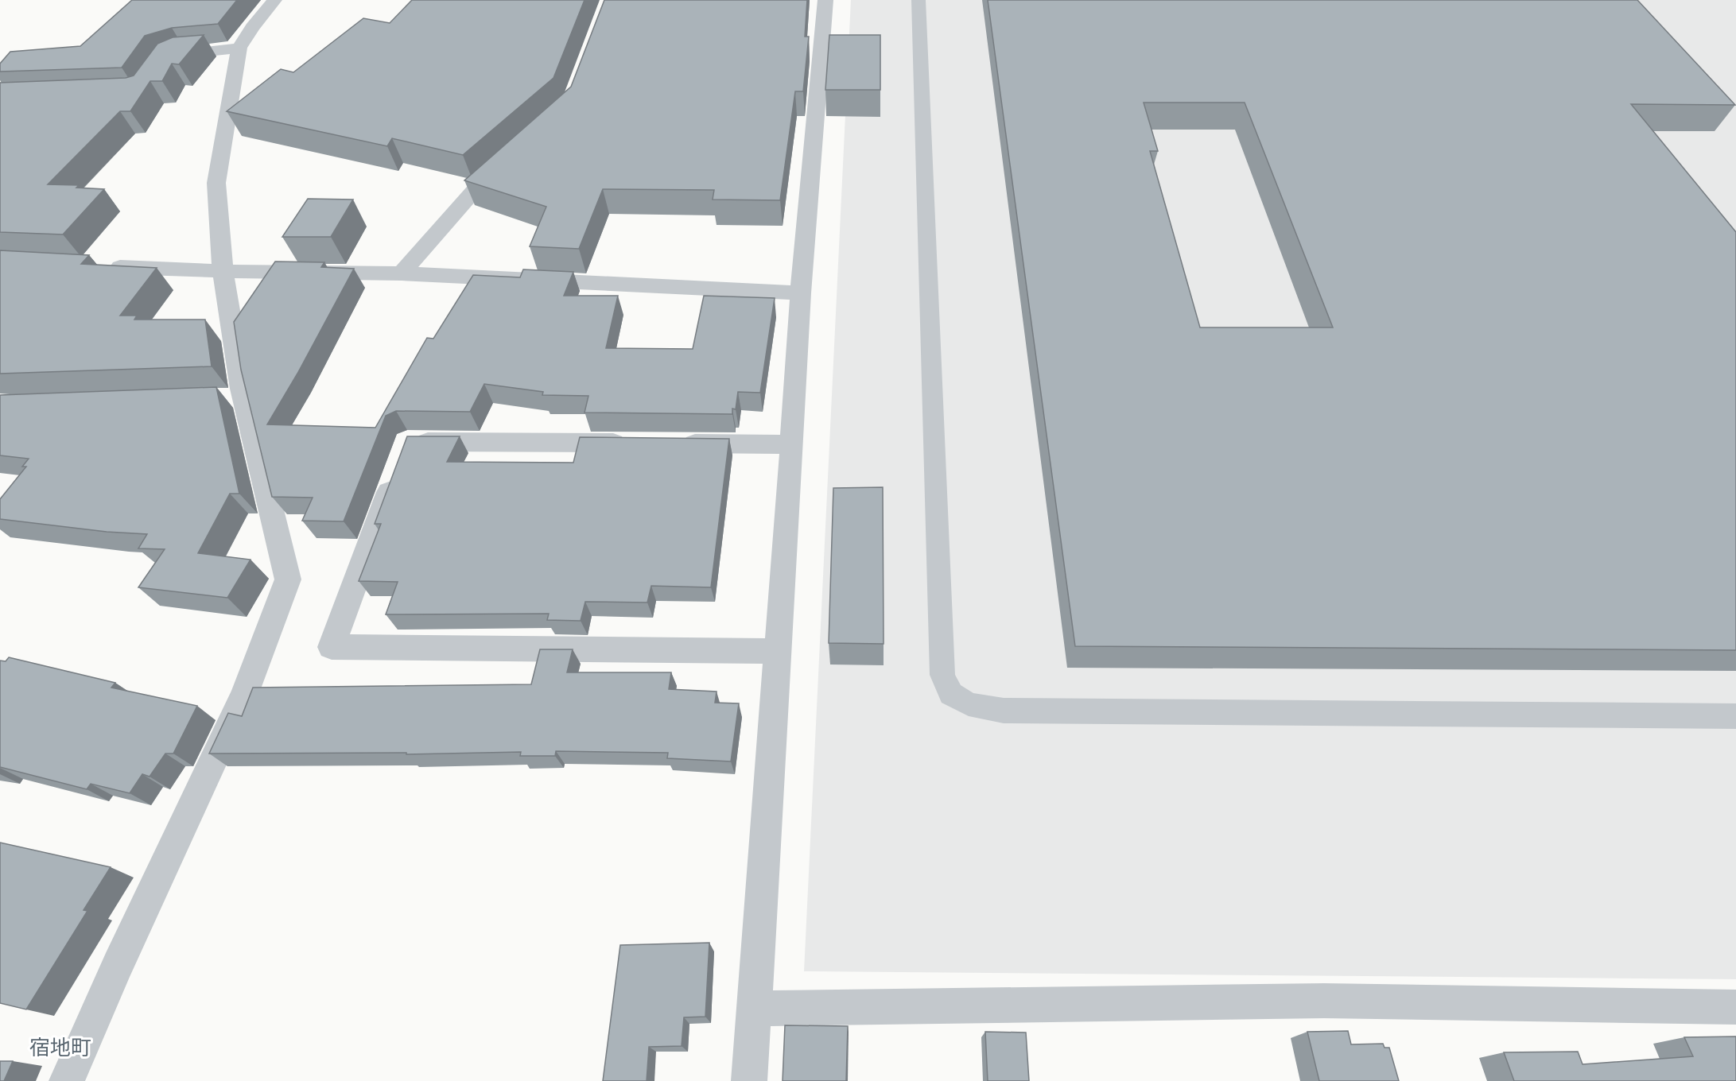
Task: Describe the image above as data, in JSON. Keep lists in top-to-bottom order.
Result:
{
  "districts": ["宿地町"]
}
